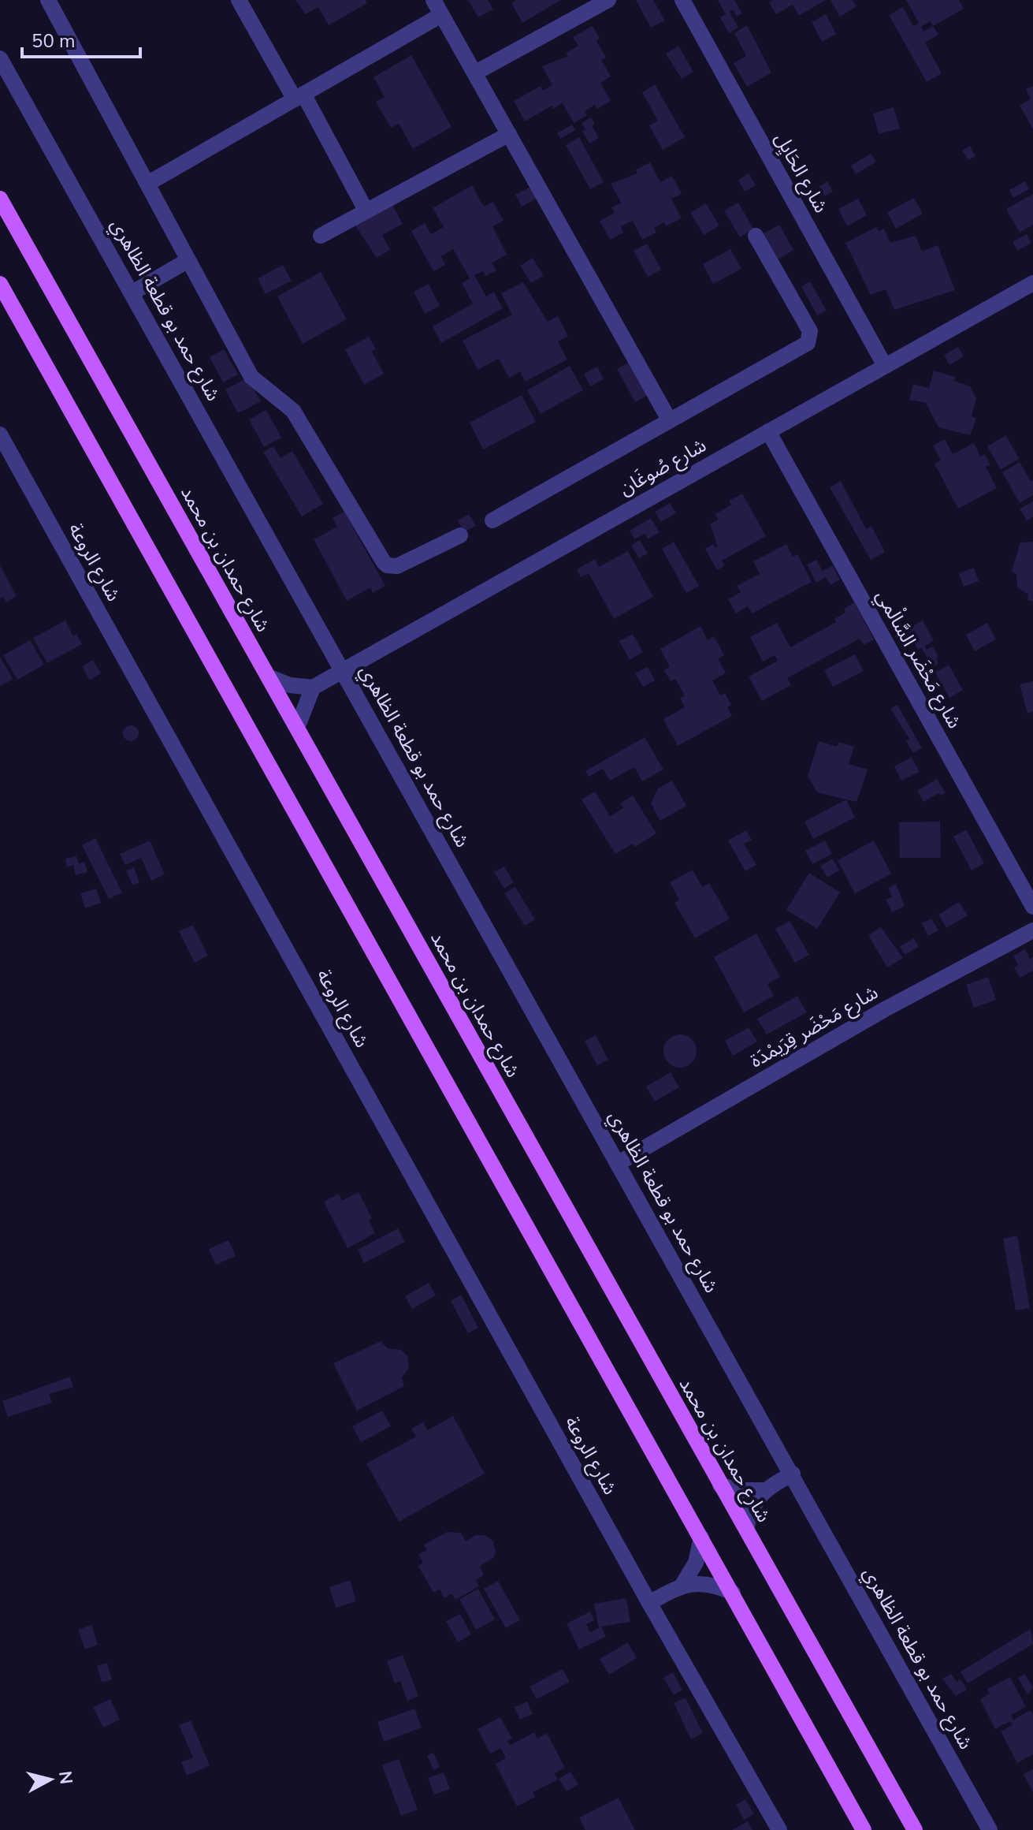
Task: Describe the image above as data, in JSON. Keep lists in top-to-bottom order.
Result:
{
  "streets": {
    "main road": ["شارع حمدان بن محمد"],
    "street": [
      "شارع الحَايِل",
      "شارع حمد بو قطعة الظاهري",
      "شارع صُوغَان",
      "شارع الروعة",
      "شارع مَحْضَر السَّالْمي",
      "شارع مَحْضَر قِرَيمْدَة"
    ]
  },
  "crossings": [
    ["شارع الحَايِل", "شارع صُوغَان"],
    ["شارع حمد بو قطعة الظاهري", "شارع صُوغَان"],
    ["شارع حمد بو قطعة الظاهري", "شارع مَحْضَر قِرَيمْدَة"],
    ["شارع صُوغَان", "شارع مَحْضَر السَّالْمي"]
  ],
  "scale_bar": "50 m",
  "north": "right"
}
